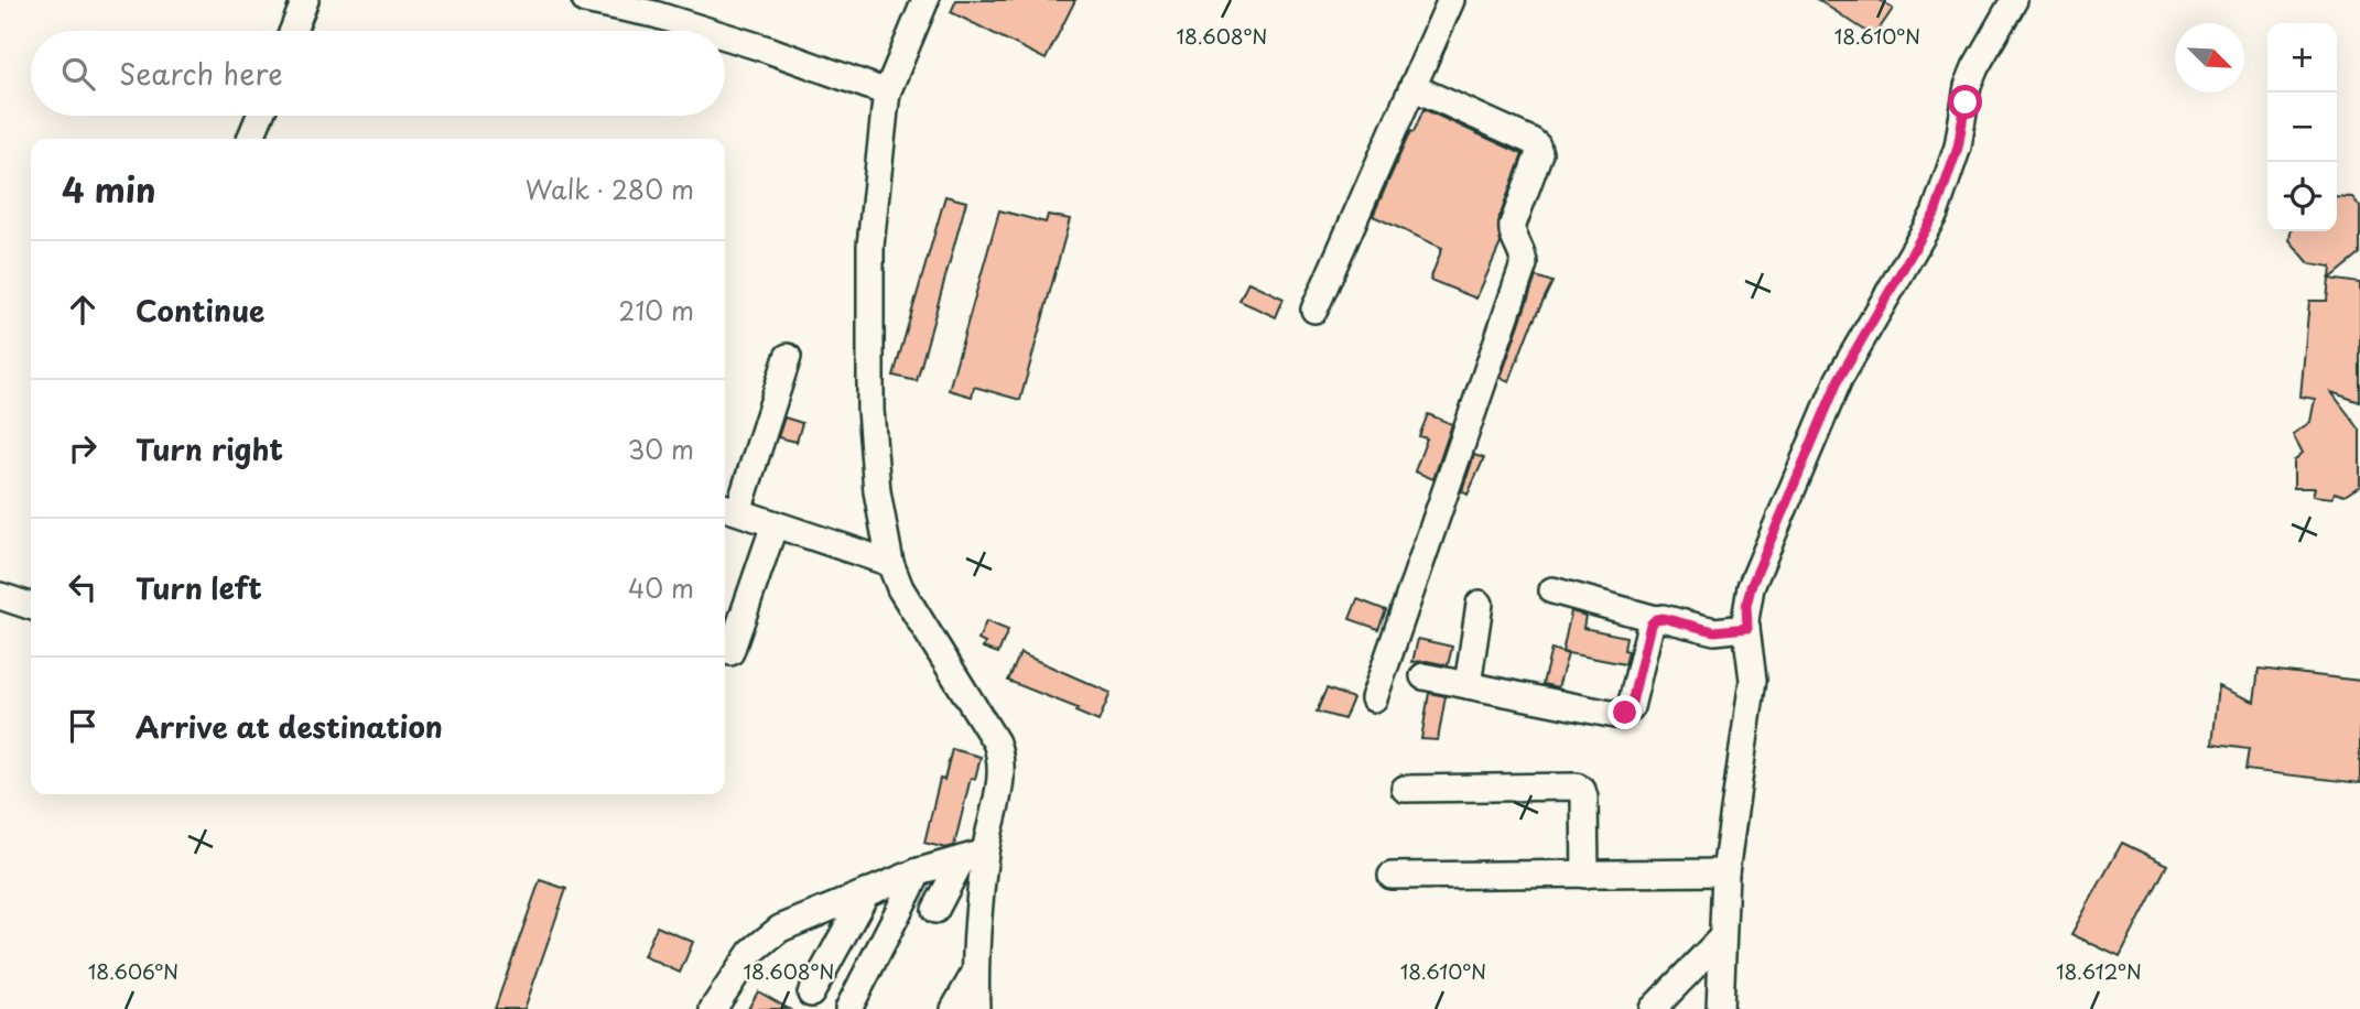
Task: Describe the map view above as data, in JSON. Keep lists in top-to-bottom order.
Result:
{
  "north": "bottom right",
  "page": {
    "map_buttons": ["+", "−"],
    "search": "Search here",
    "heading": ["4 min", "Walk · 280 m"],
    "list": [
      ["Continue", "210 m"],
      ["Turn right", "30 m"],
      ["Turn left", "40 m"],
      "Arrive at destination"
    ]
  },
  "coordinates": [
    "18.608°N",
    "18.610°N",
    "18.606°N",
    "18.612°N"
  ]
}
